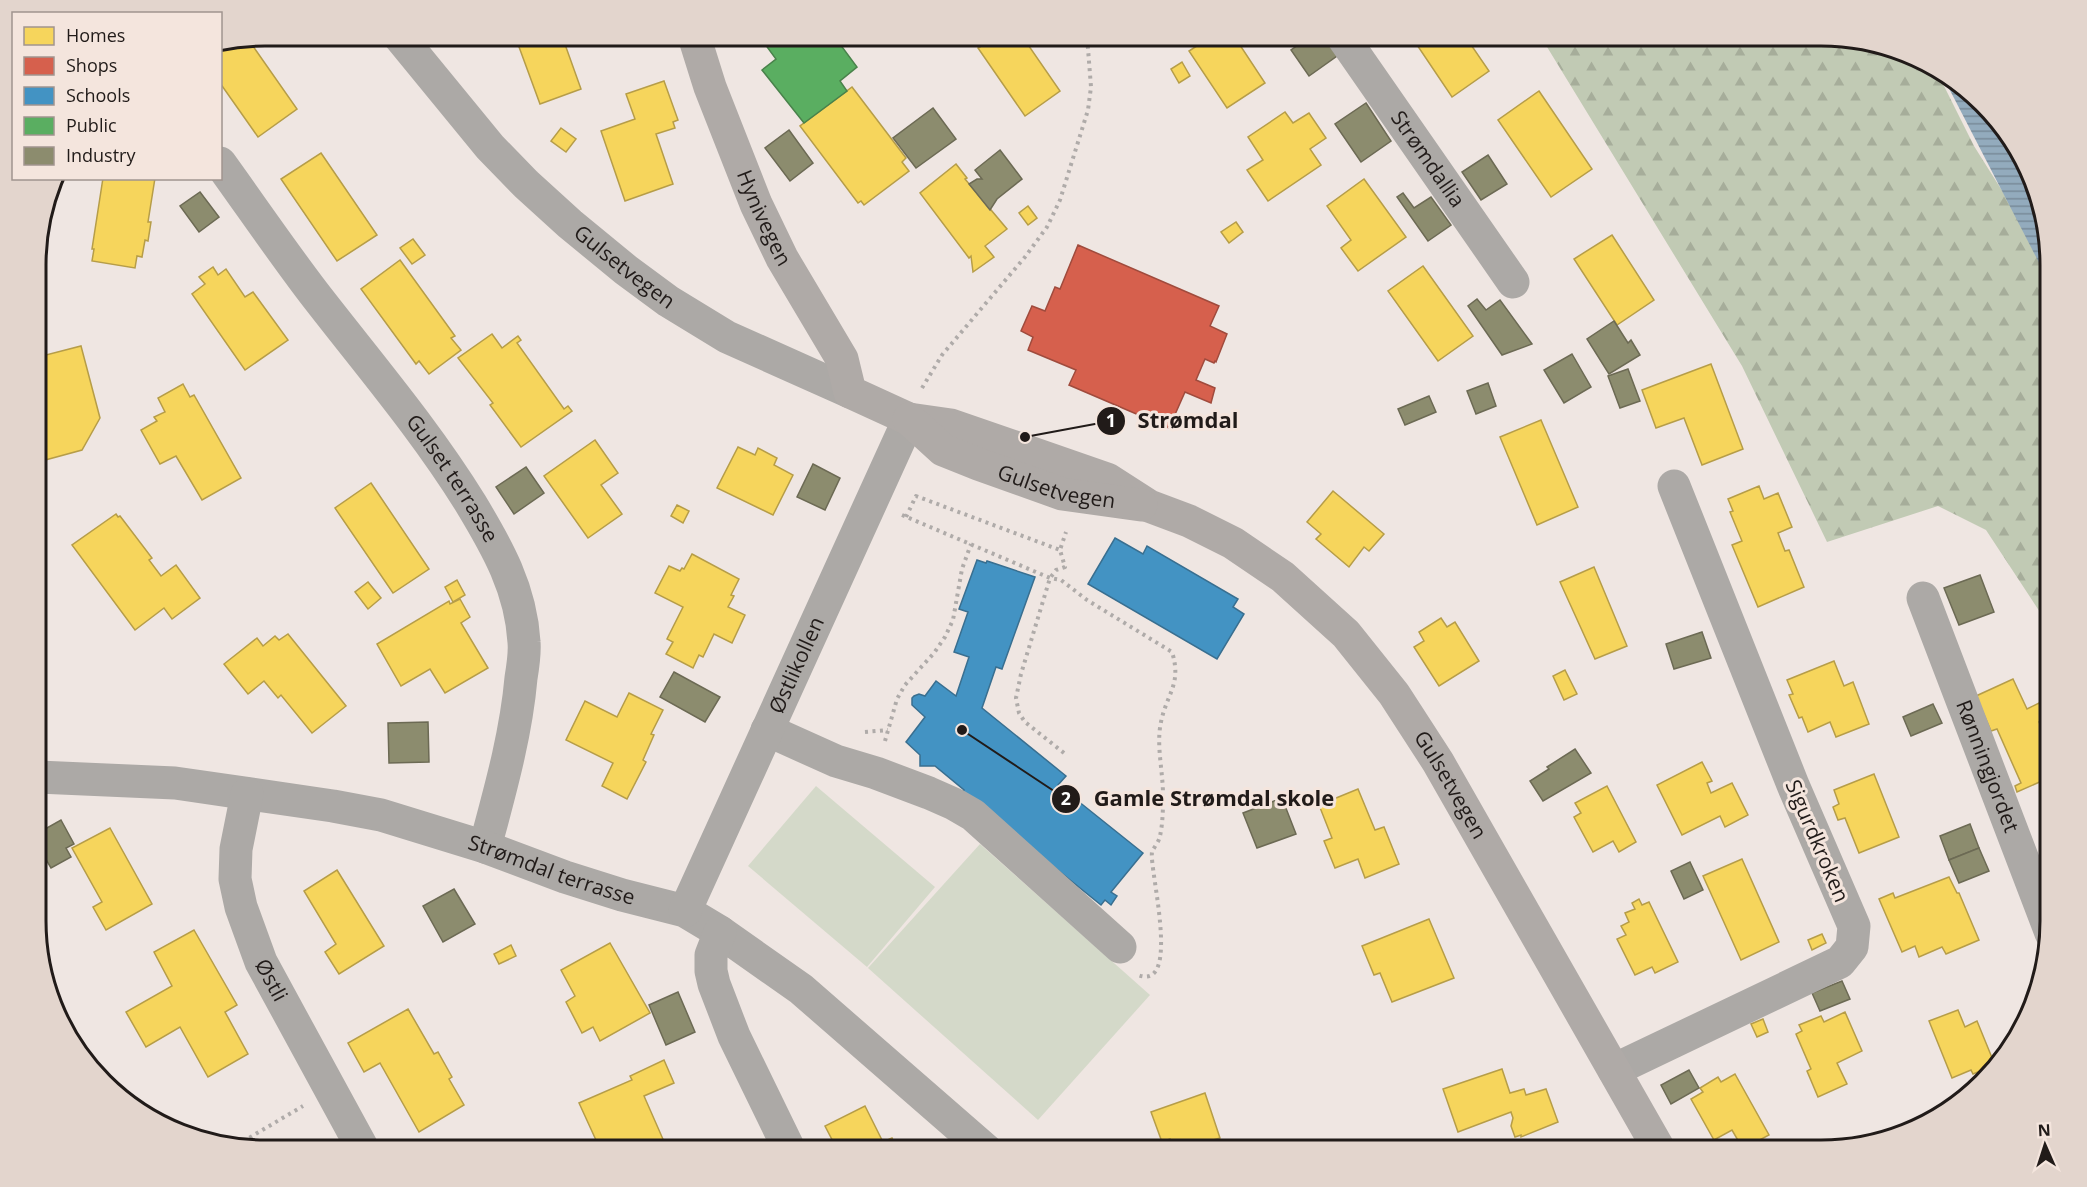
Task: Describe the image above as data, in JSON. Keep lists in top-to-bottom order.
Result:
{
  "streets": {
    "main road": ["Hynivegen", "Gulsetvegen"],
    "street": [
      "Strømdallia",
      "Gulset terrasse",
      "Østlikollen",
      "Rønningjordet",
      "Sigurdkroken",
      "Strømdal terrasse",
      "Østli"
    ]
  },
  "crossings": [
    ["Hynivegen", "Gulsetvegen"],
    ["Gulsetvegen", "Østlikollen"],
    ["Gulsetvegen", "Sigurdkroken"],
    ["Gulset terrasse", "Strømdal terrasse"],
    ["Østlikollen", "Strømdal terrasse"],
    ["Strømdal terrasse", "Østli"]
  ],
  "places": ["Strømdal", "Gamle Strømdal skole"],
  "legend": [
    "Homes",
    "Shops",
    "Schools",
    "Public",
    "Industry"
  ],
  "north": "top"
}
